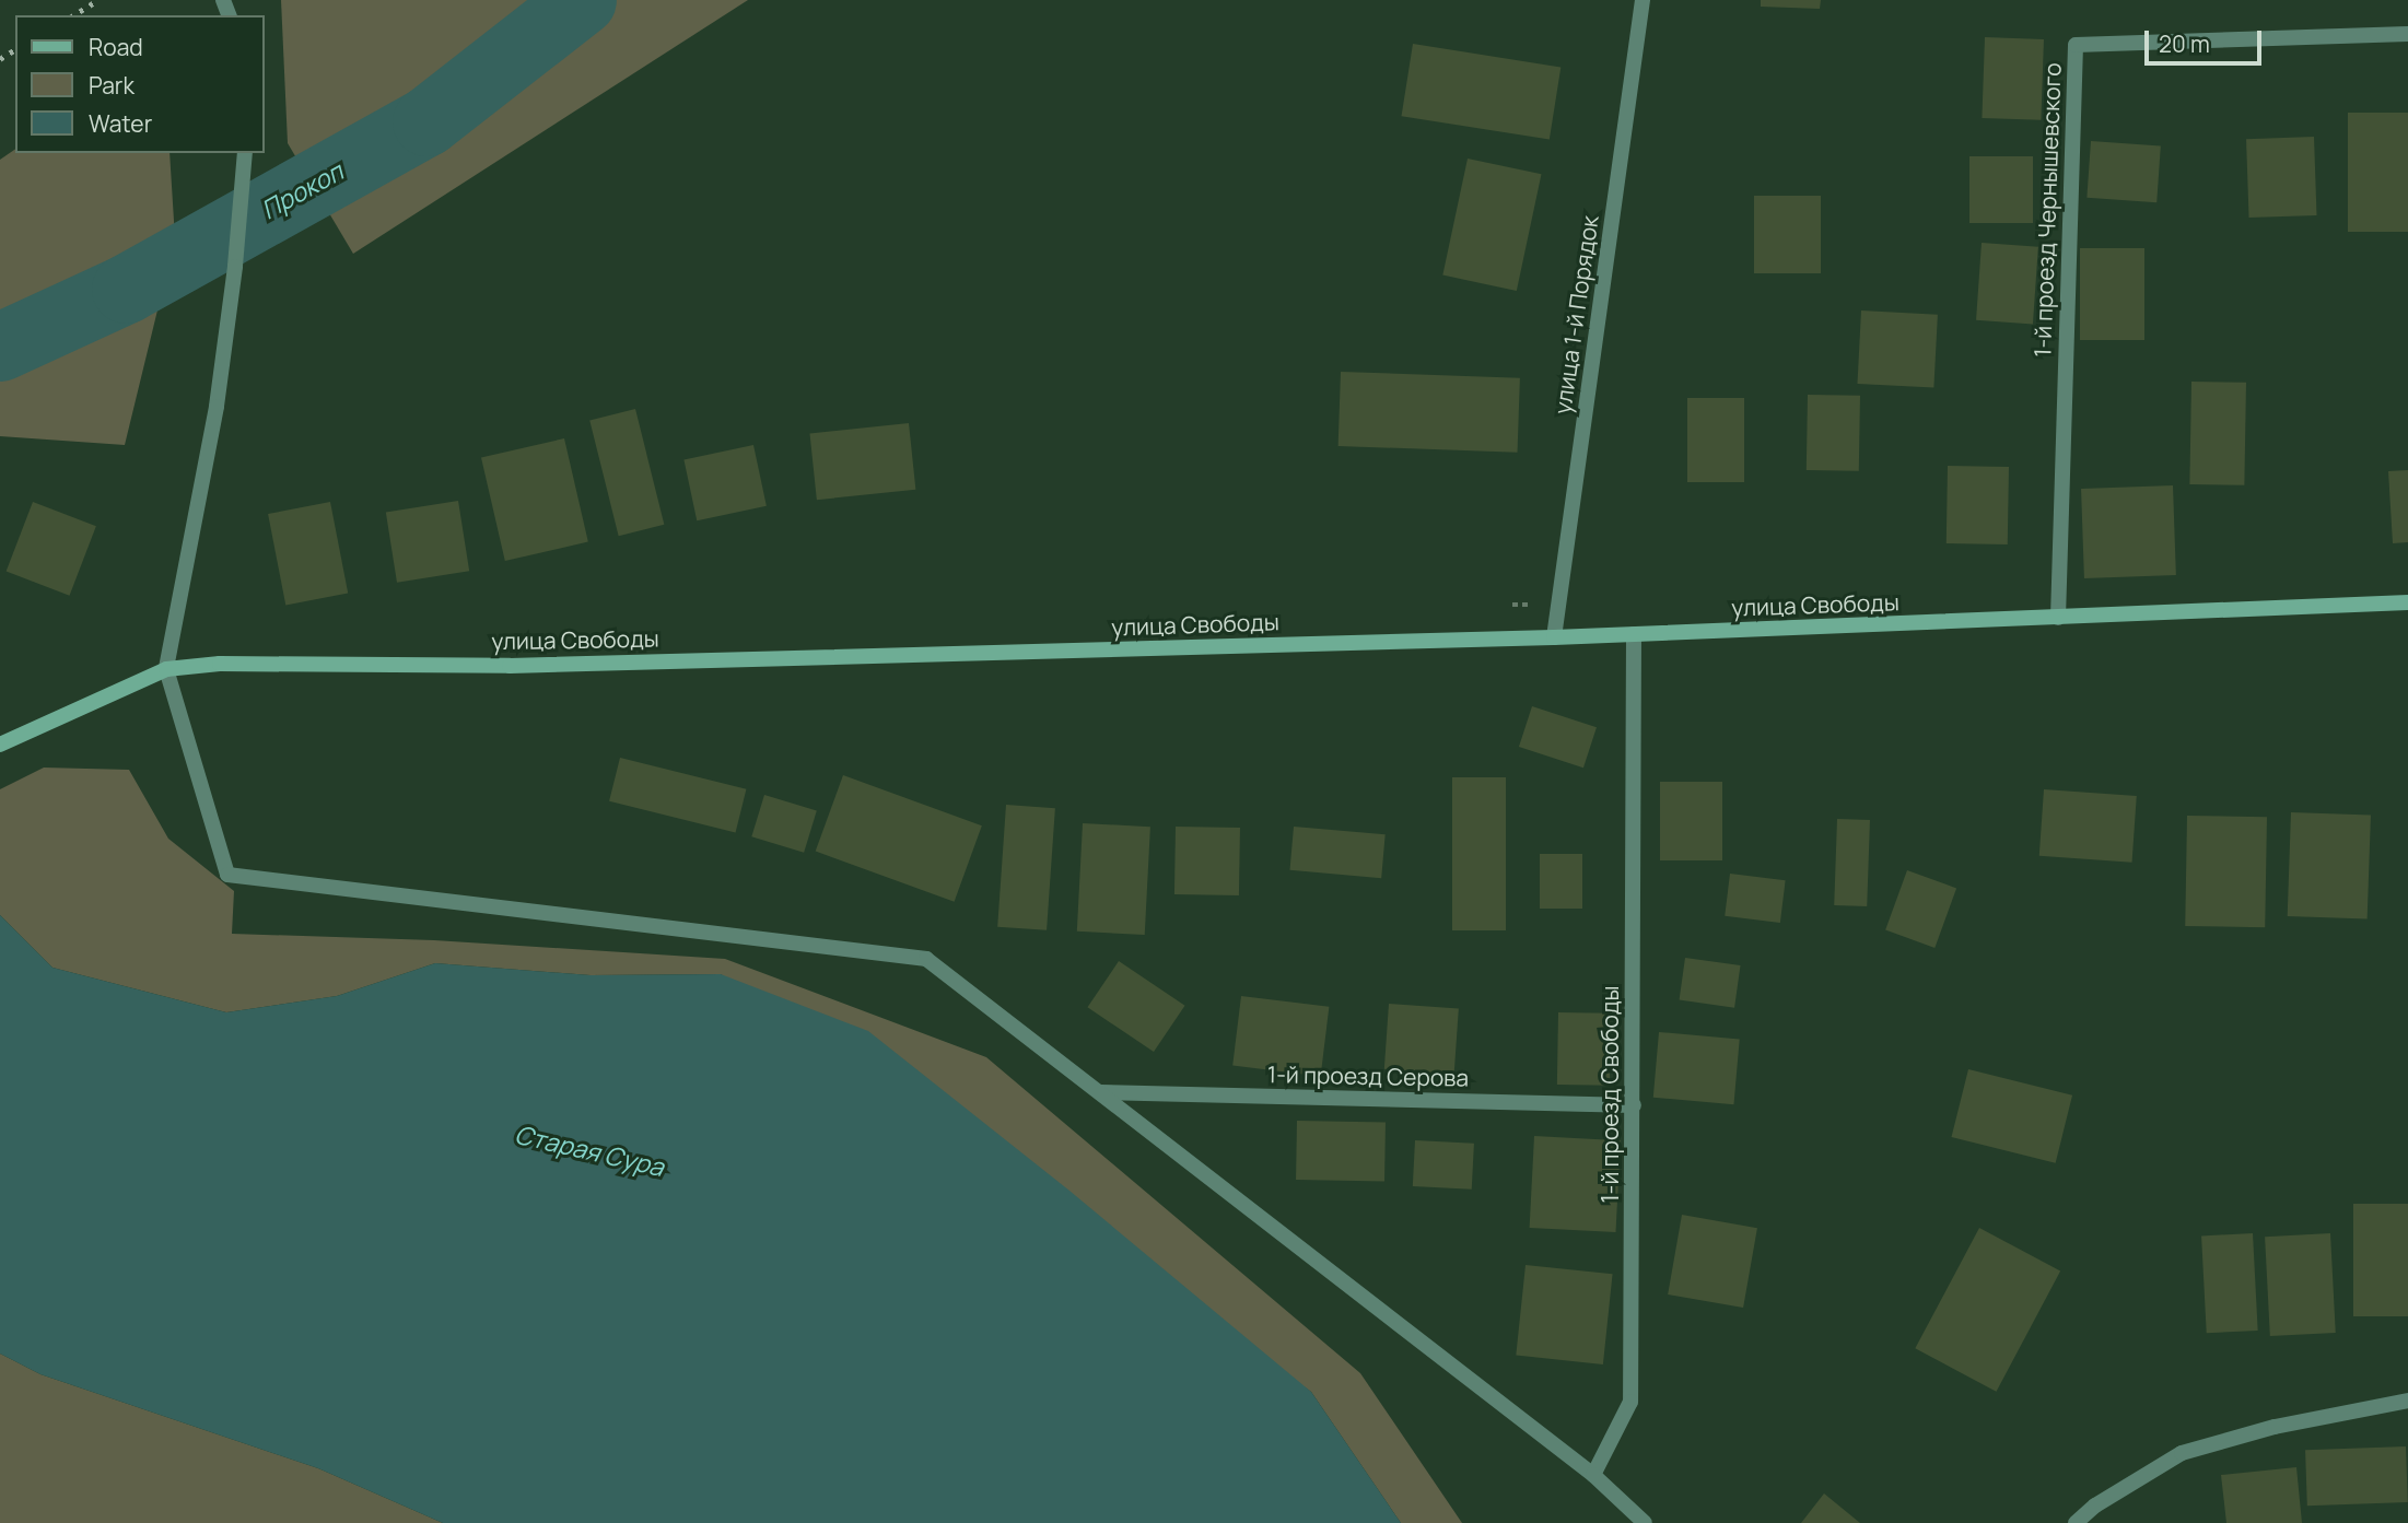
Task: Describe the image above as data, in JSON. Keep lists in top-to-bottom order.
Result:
{
  "streets": {
    "main road": ["улица Свободы"],
    "street": [
      "1-й проезд Чернышевского",
      "улица 1-й Порядок",
      "1-й проезд Серова",
      "1-й проезд Свободы"
    ]
  },
  "crossings": [
    ["1-й проезд Чернышевского", "улица Свободы"],
    ["улица 1-й Порядок", "улица Свободы"],
    ["улица Свободы", "1-й проезд Свободы"],
    ["1-й проезд Серова", "1-й проезд Свободы"]
  ],
  "water": ["Прокоп", "Старая Сура"],
  "legend": ["Road", "Park", "Water"],
  "scale_bar": "20 m"
}
